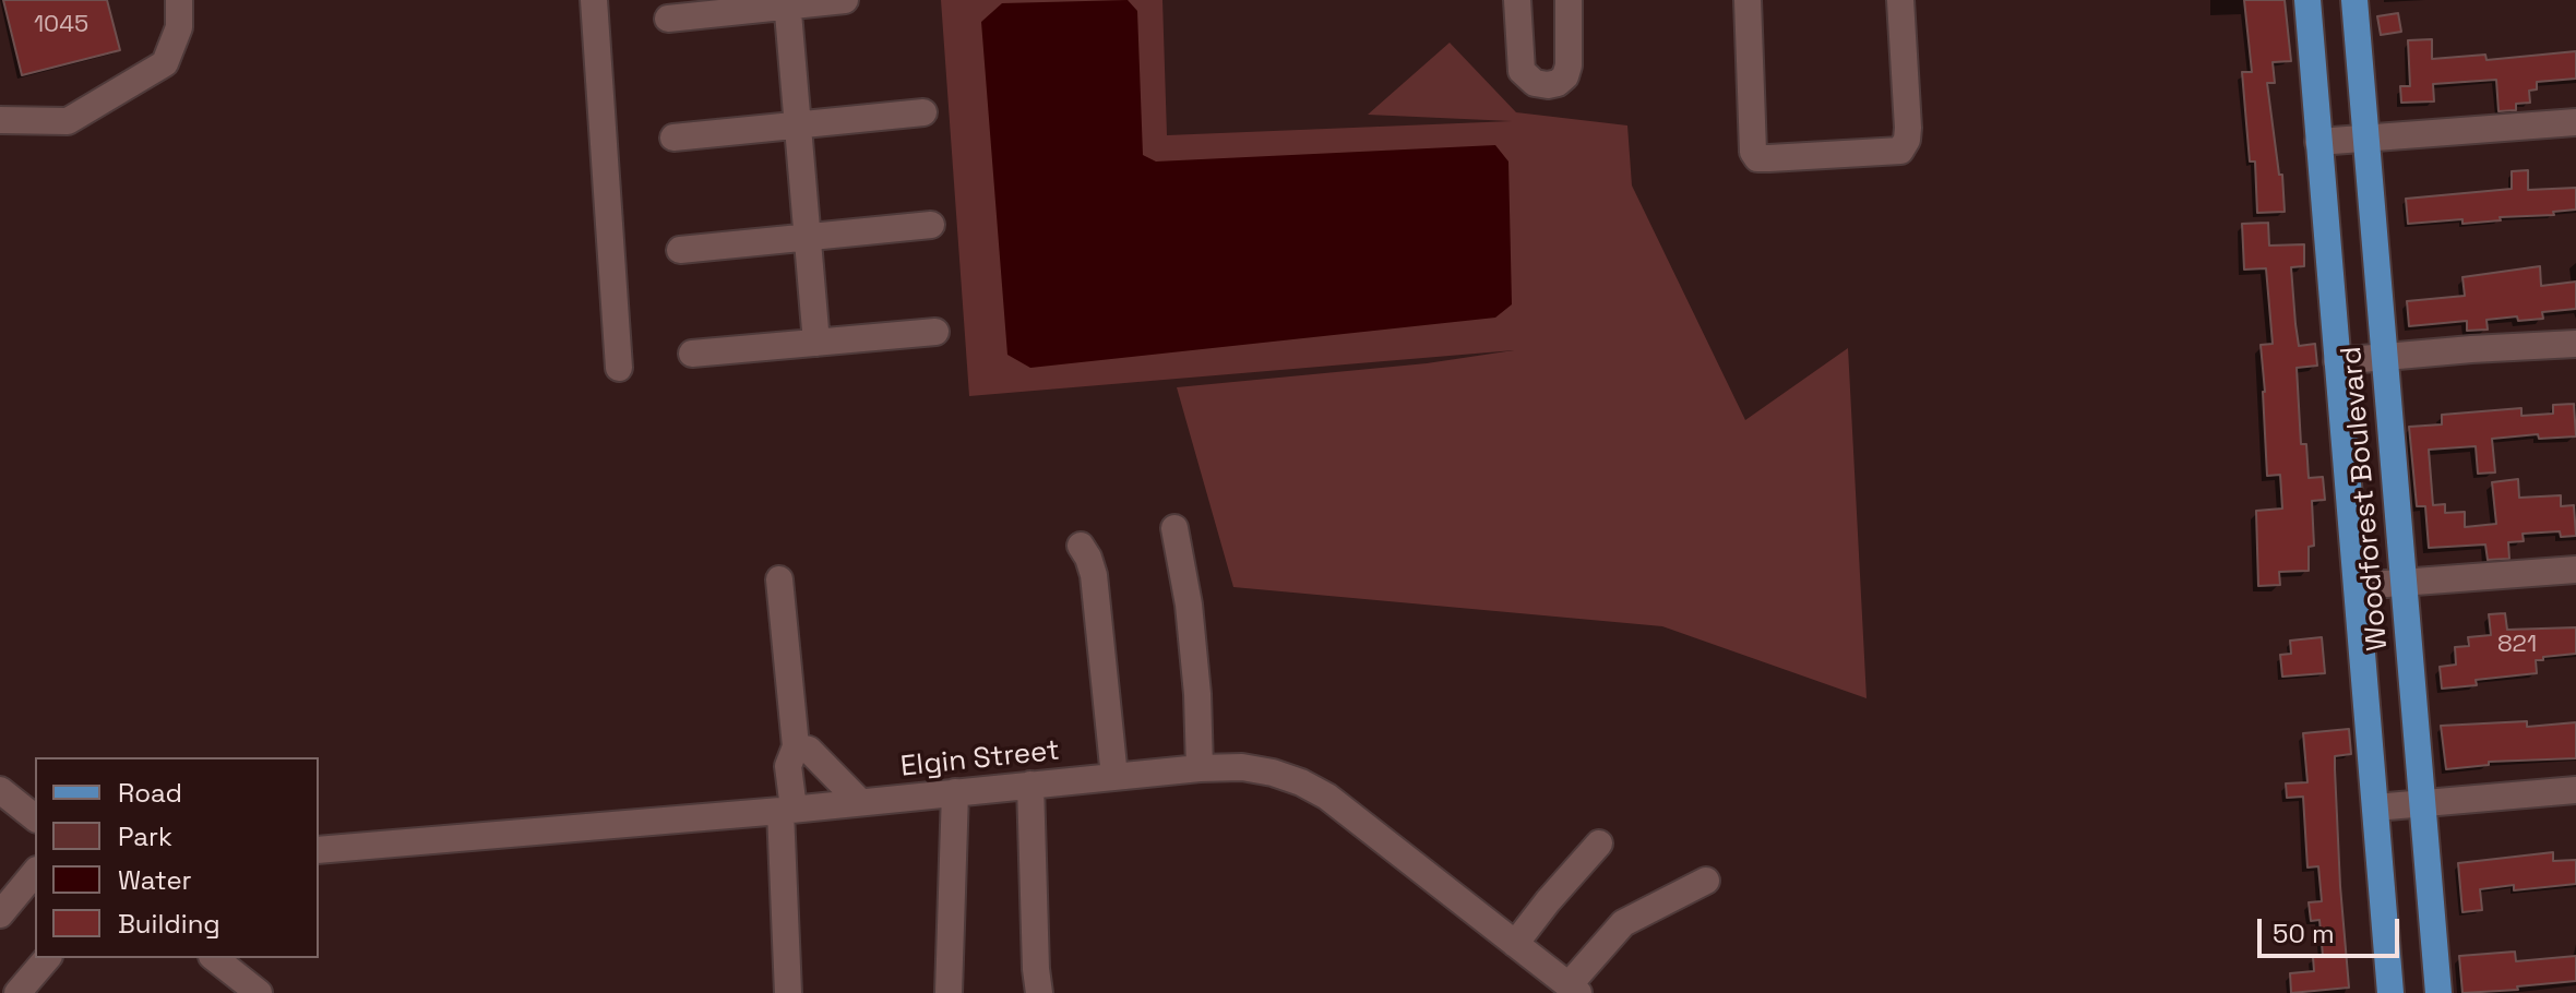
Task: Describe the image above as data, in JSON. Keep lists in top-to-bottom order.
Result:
{
  "streets": {
    "main road": ["Woodforest Boulevard"],
    "street": ["Elgin Street"]
  },
  "house_numbers": ["1045", "821"],
  "legend": [
    "Road",
    "Park",
    "Water",
    "Building"
  ],
  "scale_bar": "50 m"
}
